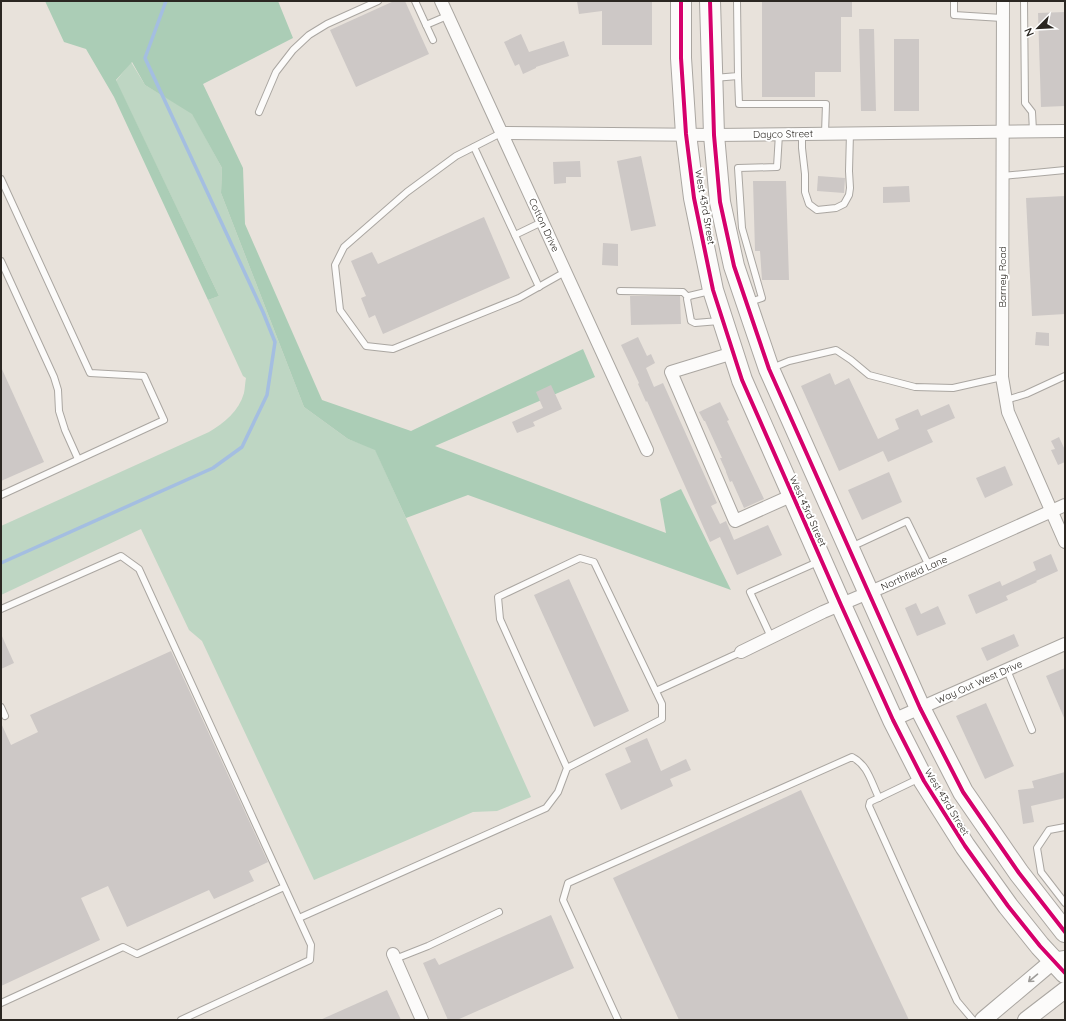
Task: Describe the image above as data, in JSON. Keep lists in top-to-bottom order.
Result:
{
  "streets": {
    "main road": ["West 43rd Street"],
    "street": [
      "Dayco Street",
      "Cotton Drive",
      "Barney Road",
      "Northfield Lane",
      "Way Out West Drive"
    ]
  },
  "crossings": [
    ["Dayco Street", "West 43rd Street"],
    ["Dayco Street", "Cotton Drive"],
    ["Dayco Street", "Barney Road"],
    ["West 43rd Street", "Northfield Lane"],
    ["West 43rd Street", "Way Out West Drive"],
    ["Barney Road", "Northfield Lane"]
  ],
  "north": "bottom left"
}
